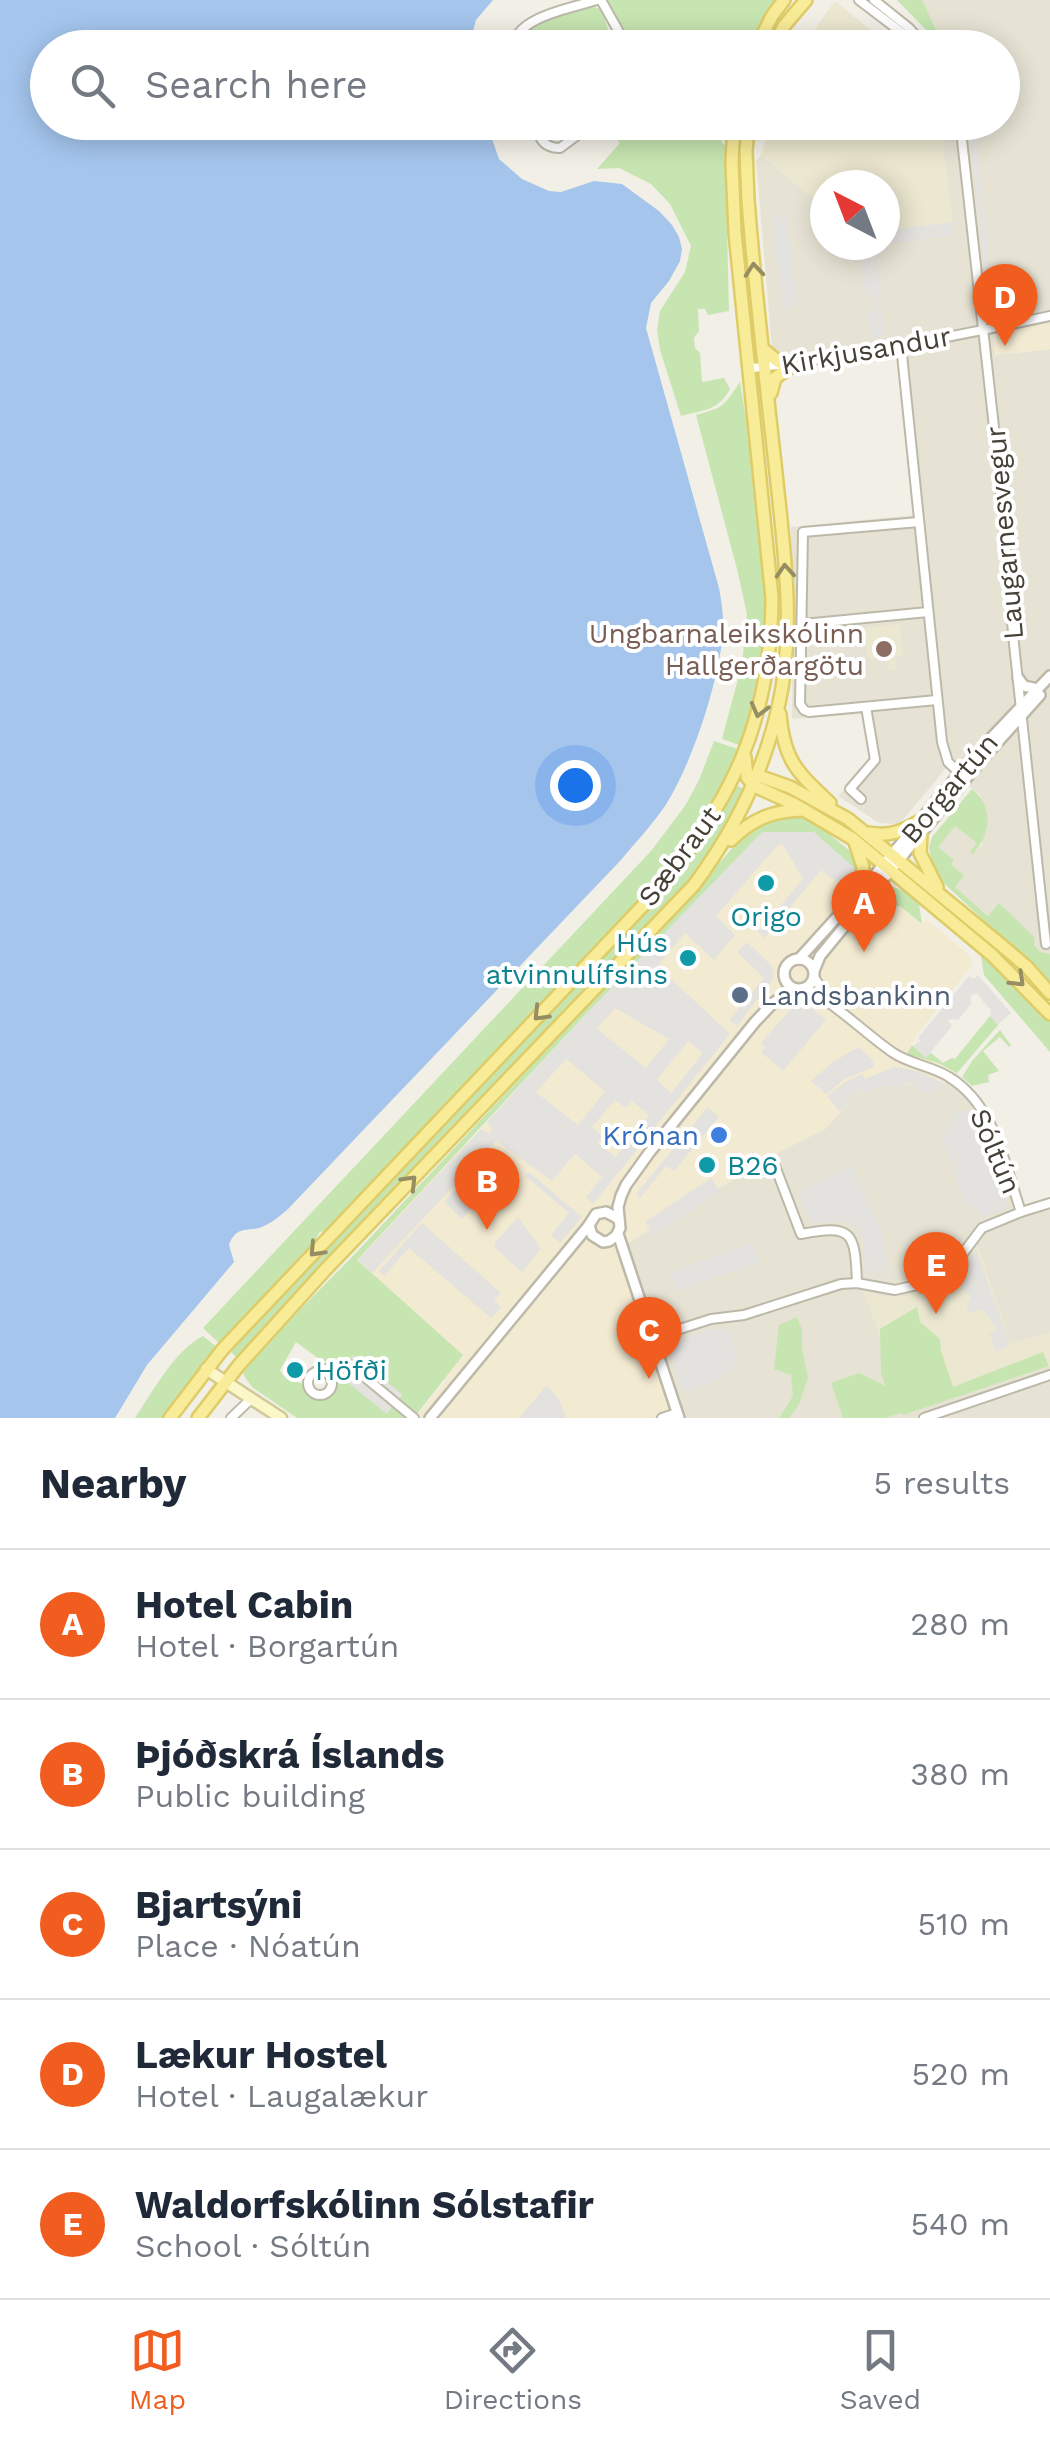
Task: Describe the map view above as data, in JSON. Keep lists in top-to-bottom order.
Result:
{
  "streets": {
    "main road": ["Sæbraut"],
    "street": [
      "Kirkjusandur",
      "Laugarnesvegur",
      "Borgartún",
      "Sóltún"
    ]
  },
  "crossings": [
    ["Kirkjusandur", "Laugarnesvegur"],
    ["Kirkjusandur", "Sæbraut"],
    ["Laugarnesvegur", "Borgartún"],
    ["Borgartún", "Sóltún"]
  ],
  "places": [
    "Ungbarnaleikskólinn Hallgerðargötu",
    "Origo",
    "Hús atvinnulífsins",
    "Landsbankinn",
    "Krónan",
    "B26",
    "Höfði"
  ],
  "north": "top left",
  "page": {
    "search": "Search here",
    "pins": [
      "D",
      "A",
      "B",
      "E",
      "C"
    ],
    "heading": ["Nearby", "5 results"],
    "list": [
      {
        "mark": "A",
        "name": "Hotel Cabin",
        "note": "Hotel · Borgartún",
        "value": "280 m"
      },
      {
        "mark": "B",
        "name": "Þjóðskrá Íslands",
        "note": "Public building",
        "value": "380 m"
      },
      {
        "mark": "C",
        "name": "Bjartsýni",
        "note": "Place · Nóatún",
        "value": "510 m"
      },
      {
        "mark": "D",
        "name": "Lækur Hostel",
        "note": "Hotel · Laugalækur",
        "value": "520 m"
      },
      {
        "mark": "E",
        "name": "Waldorfskólinn Sólstafir",
        "note": "School · Sóltún",
        "value": "540 m"
      }
    ],
    "nav": ["Map", "Directions", "Saved"]
  }
}
